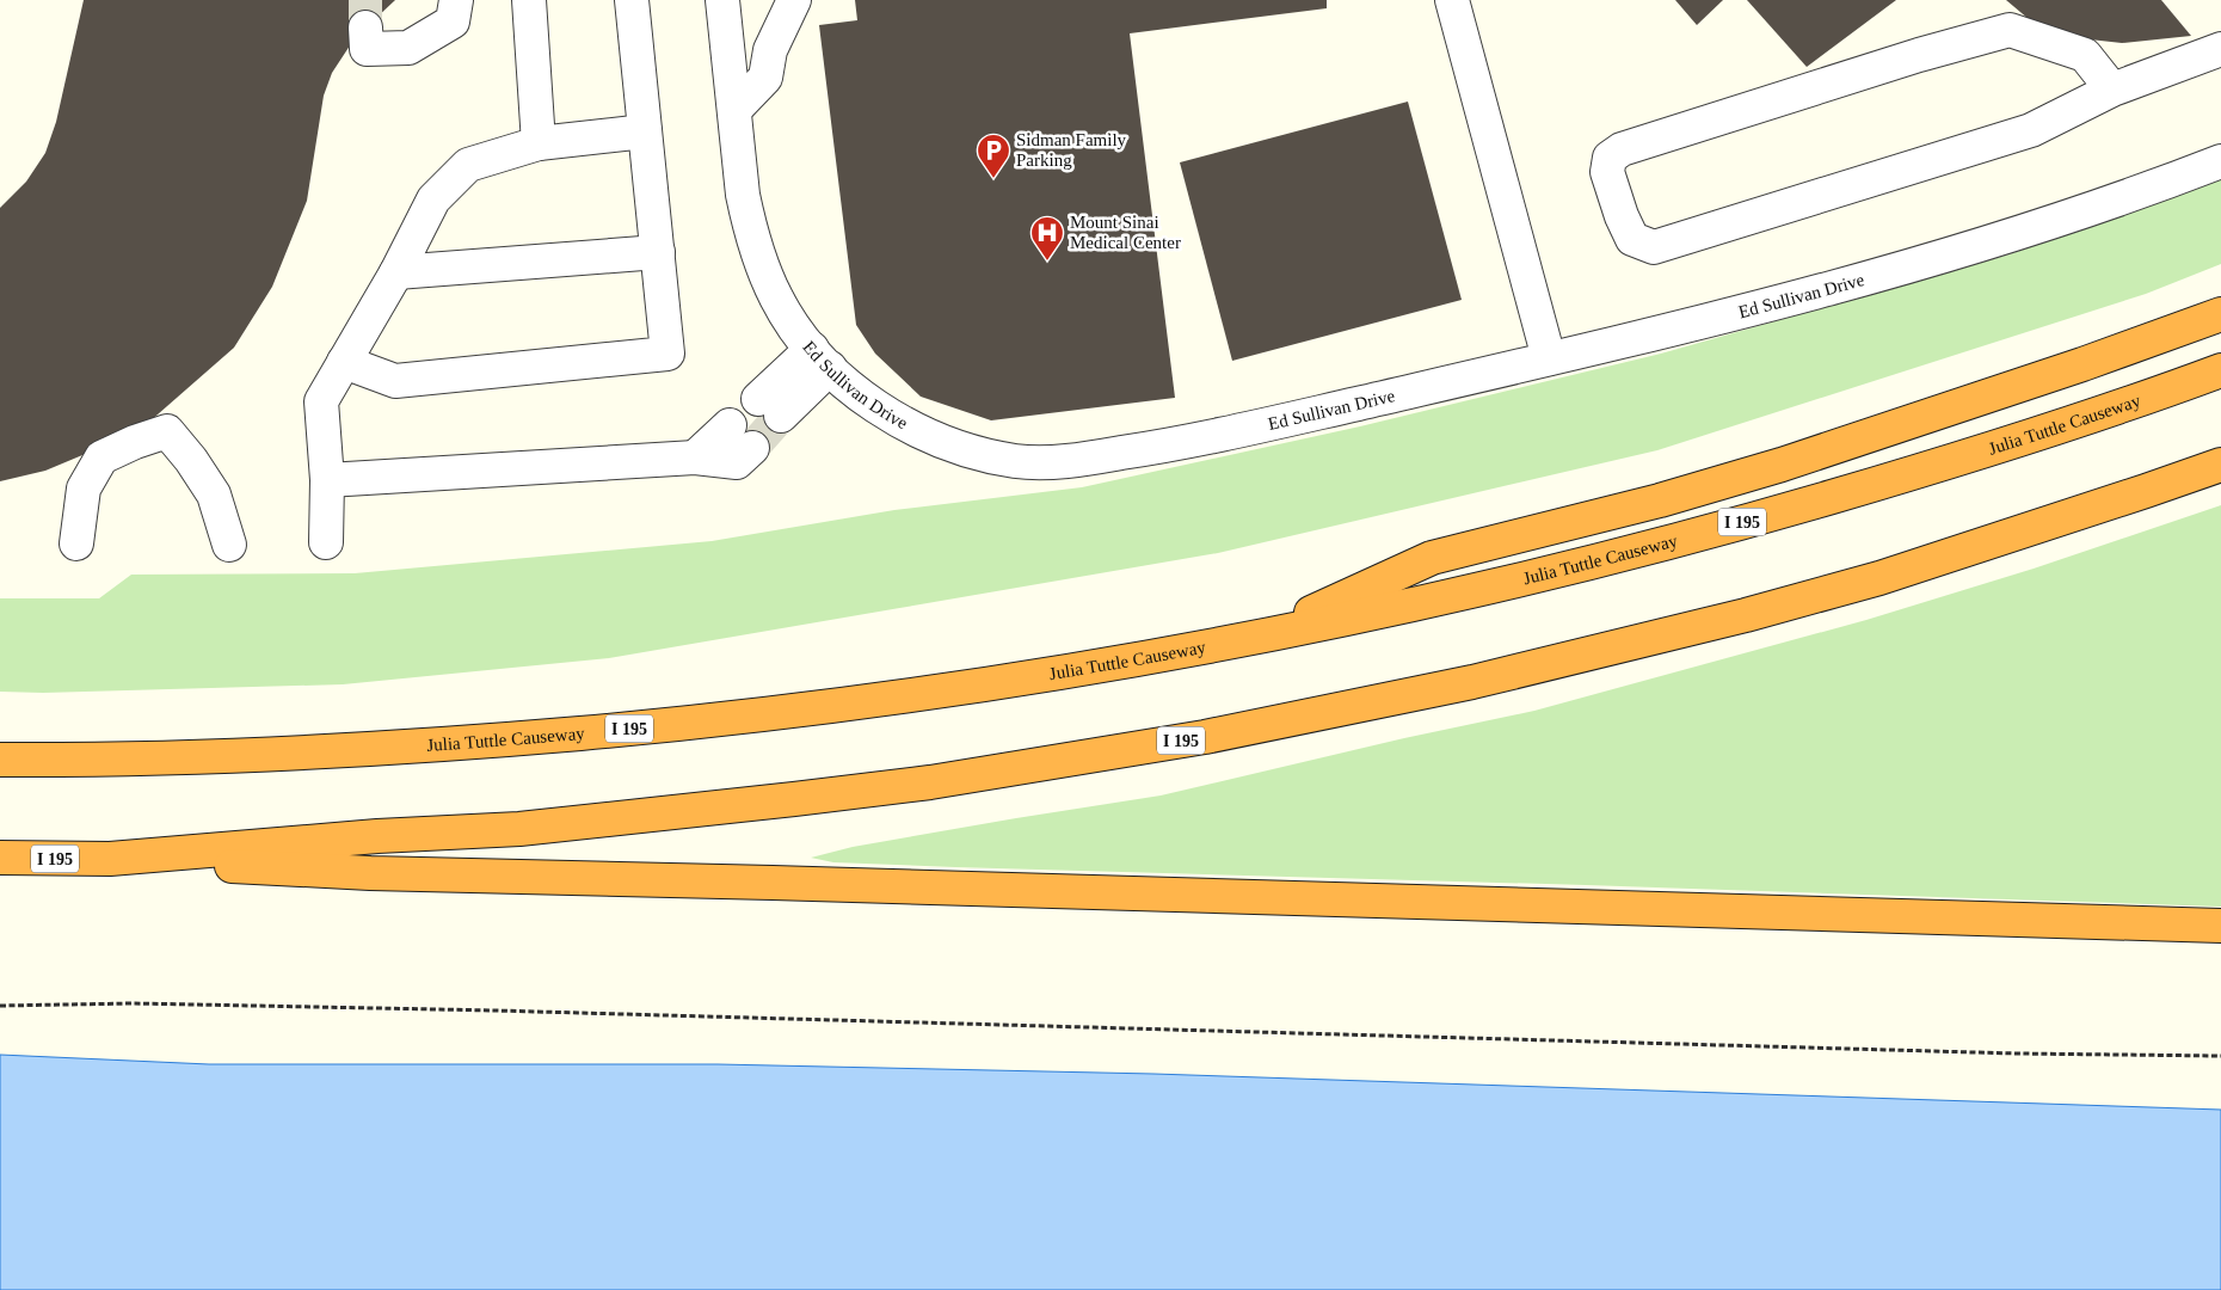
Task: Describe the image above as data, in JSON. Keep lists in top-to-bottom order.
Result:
{
  "streets": {
    "highway": ["Julia Tuttle Causeway", "I 195"],
    "street": ["Ed Sullivan Drive"]
  },
  "places": {
    "parking": ["Sidman Family Parking"],
    "hospital": ["Mount Sinai Medical Center"]
  }
}
